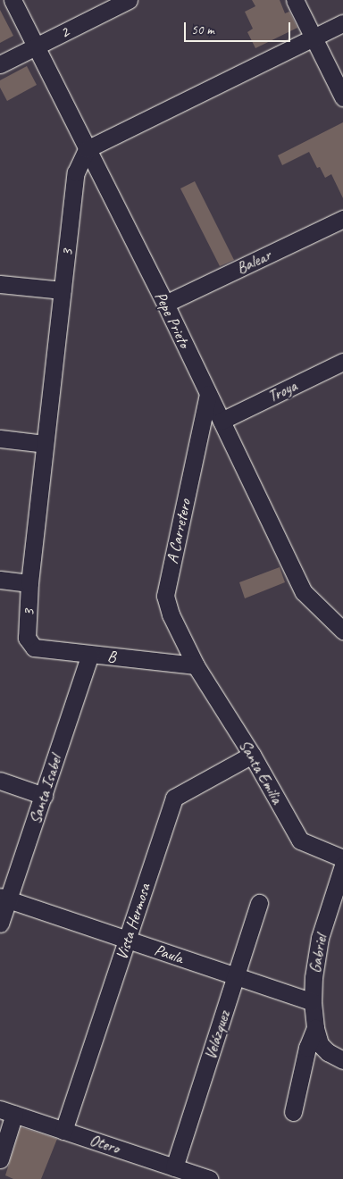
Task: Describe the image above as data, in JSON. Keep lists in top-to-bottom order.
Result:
{
  "streets": {
    "street": [
      "2",
      "3",
      "Balear",
      "Pepe Prieto",
      "Troya",
      "A Carretero",
      "B",
      "Santa Emilia",
      "Santa Isabel",
      "Vista Hermosa",
      "Paula",
      "Gabriel",
      "Velázquez",
      "Otero"
    ]
  },
  "crossings": [
    ["2", "Pepe Prieto"],
    ["3", "Pepe Prieto"],
    ["3", "B"],
    ["Balear", "Pepe Prieto"],
    ["Pepe Prieto", "Troya"],
    ["Pepe Prieto", "A Carretero"],
    ["A Carretero", "B"],
    ["A Carretero", "Santa Emilia"],
    ["B", "Santa Emilia"],
    ["B", "Santa Isabel"],
    ["Santa Emilia", "Vista Hermosa"],
    ["Santa Isabel", "Paula"],
    ["Vista Hermosa", "Paula"],
    ["Vista Hermosa", "Otero"],
    ["Paula", "Gabriel"],
    ["Paula", "Velázquez"],
    ["Velázquez", "Otero"]
  ],
  "scale_bar": "50 m"
}
